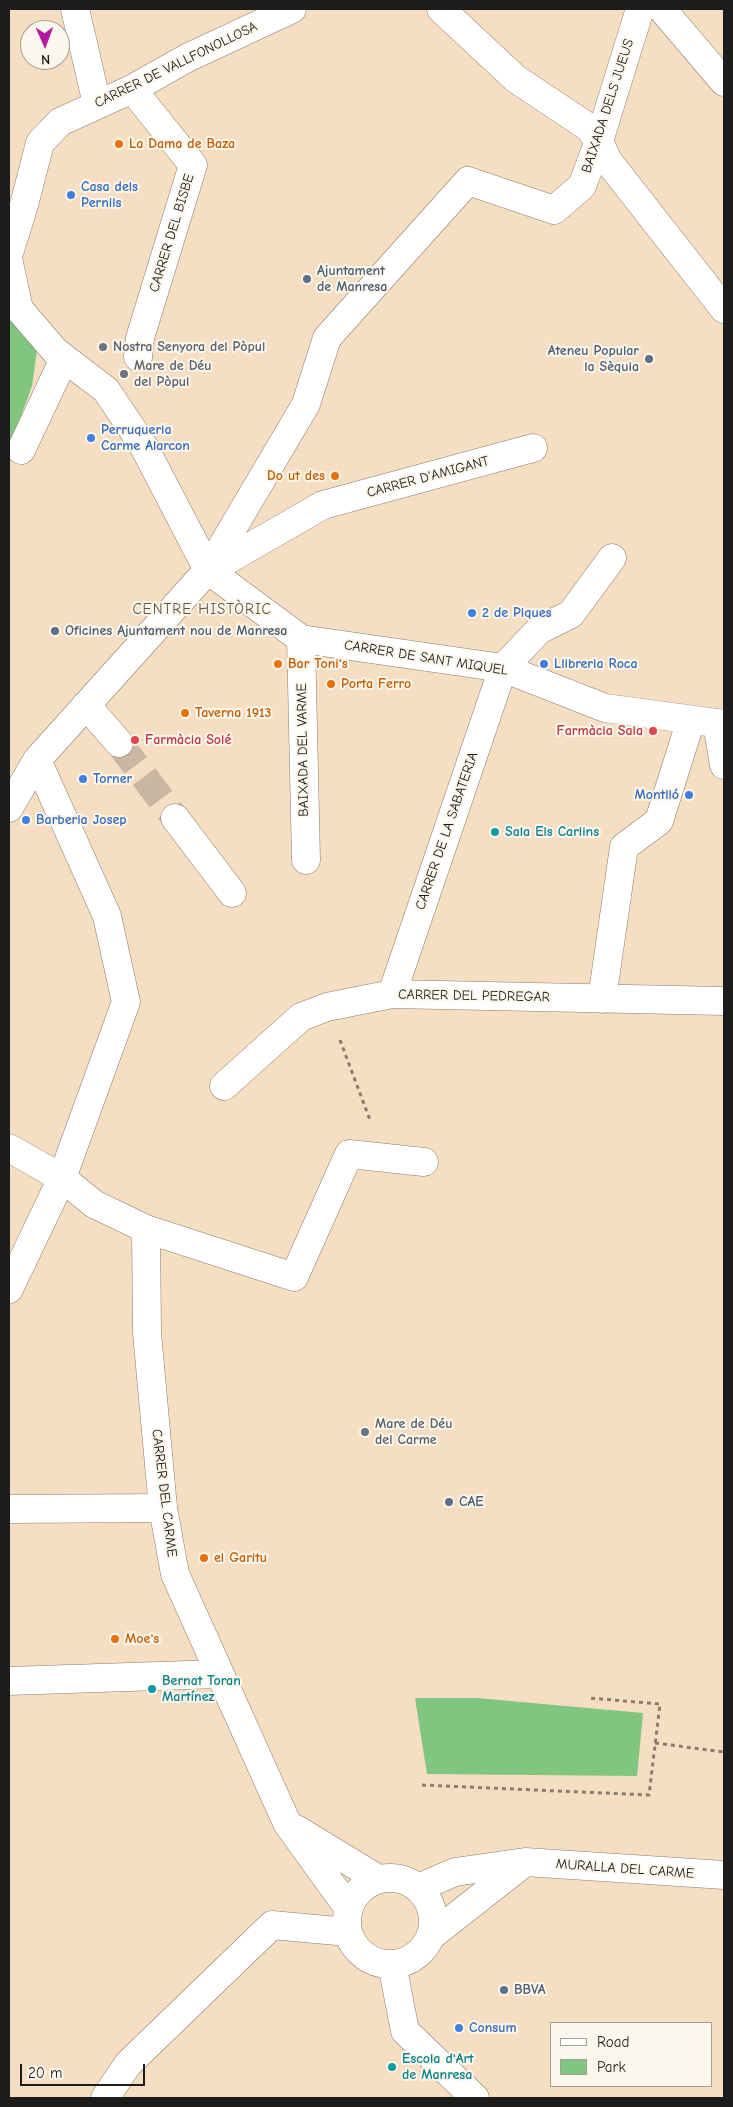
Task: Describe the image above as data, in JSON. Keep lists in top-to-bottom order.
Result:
{
  "streets": {
    "street": [
      "CARRER DE VALLFONOLLOSA",
      "BAIXADA DELS JUEUS",
      "CARRER DEL BISBE",
      "CARRER D'AMIGANT",
      "CARRER DE SANT MIQUEL",
      "BAIXADA DEL VARME",
      "CARRER DE LA SABATERIA",
      "CARRER DEL PEDREGAR",
      "CARRER DEL CARME",
      "MURALLA DEL CARME"
    ]
  },
  "crossings": [
    ["CARRER DE VALLFONOLLOSA", "CARRER DEL BISBE"],
    ["BAIXADA DELS JUEUS", "CARRER D'AMIGANT"],
    ["CARRER DE SANT MIQUEL", "BAIXADA DEL VARME"],
    ["CARRER DE SANT MIQUEL", "CARRER DE LA SABATERIA"],
    ["CARRER DE LA SABATERIA", "CARRER DEL PEDREGAR"],
    ["CARRER DEL CARME", "MURALLA DEL CARME"]
  ],
  "districts": ["CENTRE HISTÒRIC"],
  "places": [
    "La Dama de Baza",
    "Casa dels Pernils",
    "Ajuntament de Manresa",
    "Nostra Senyora del Pòpul",
    "Ateneu Popular la Sèquia",
    "Mare de Déu del Pòpul",
    "Perruqueria Carme Alarcon",
    "Do ut des",
    "2 de Piques",
    "Oficines Ajuntament nou de Manresa",
    "Bar Toni's",
    "Llibreria Roca",
    "Porta Ferro",
    "Taverna 1913",
    "Farmàcia Sala",
    "Farmàcia Solé",
    "Torner",
    "Montlló",
    "Barberia Josep",
    "Sala Els Carlins",
    "Mare de Déu del Carme",
    "CAE",
    "el Garitu",
    "Moe's",
    "Bernat Toran Martínez",
    "BBVA",
    "Consum",
    "Escola d'Art de Manresa"
  ],
  "legend": ["Road", "Park"],
  "scale_bar": "20 m",
  "north": "bottom"
}
